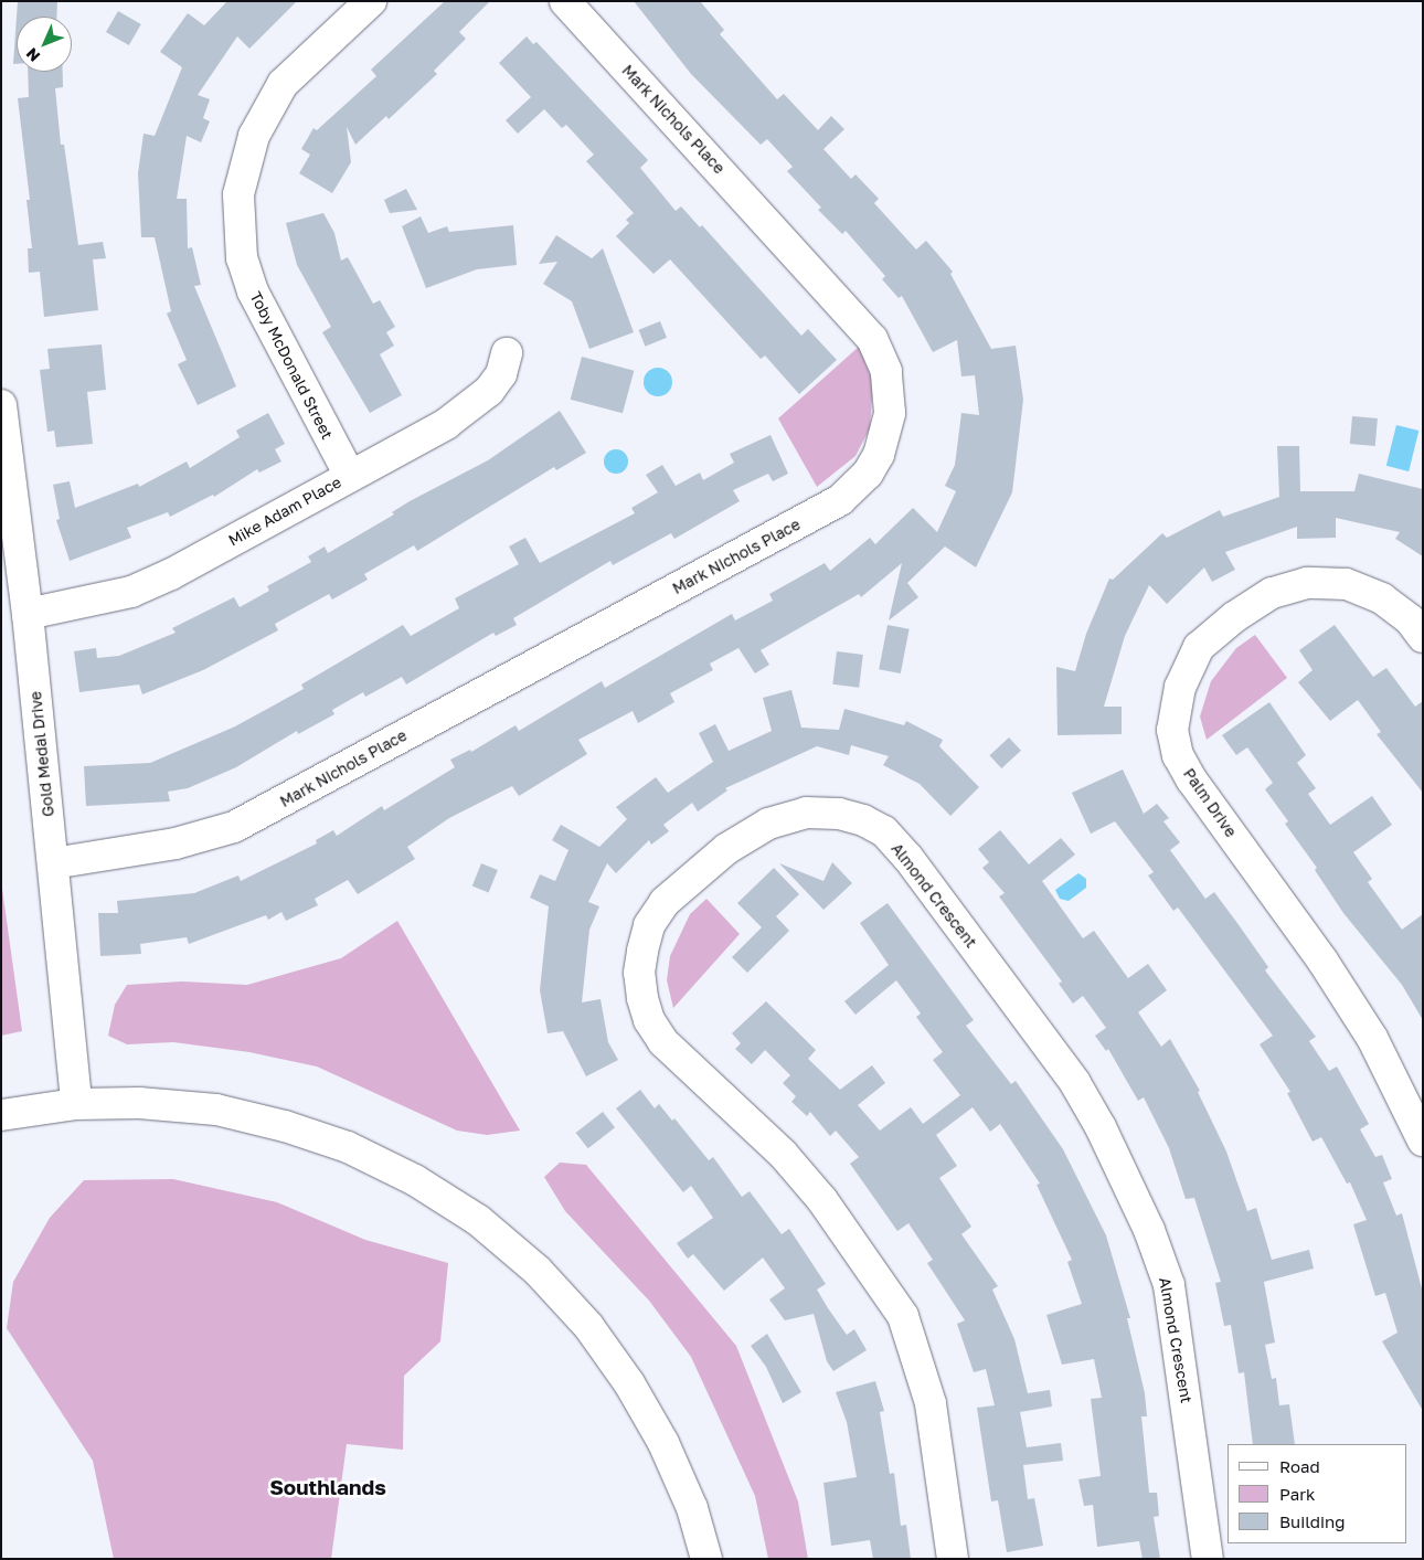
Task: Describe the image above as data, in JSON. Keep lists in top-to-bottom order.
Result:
{
  "streets": {
    "street": [
      "Mark Nichols Place",
      "Toby McDonald Street",
      "Mike Adam Place",
      "Gold Medal Drive",
      "Palm Drive",
      "Almond Crescent"
    ]
  },
  "crossings": [
    ["Mark Nichols Place", "Gold Medal Drive"],
    ["Toby McDonald Street", "Mike Adam Place"],
    ["Mike Adam Place", "Gold Medal Drive"]
  ],
  "districts": ["Southlands"],
  "legend": ["Road", "Park", "Building"],
  "north": "bottom left"
}
